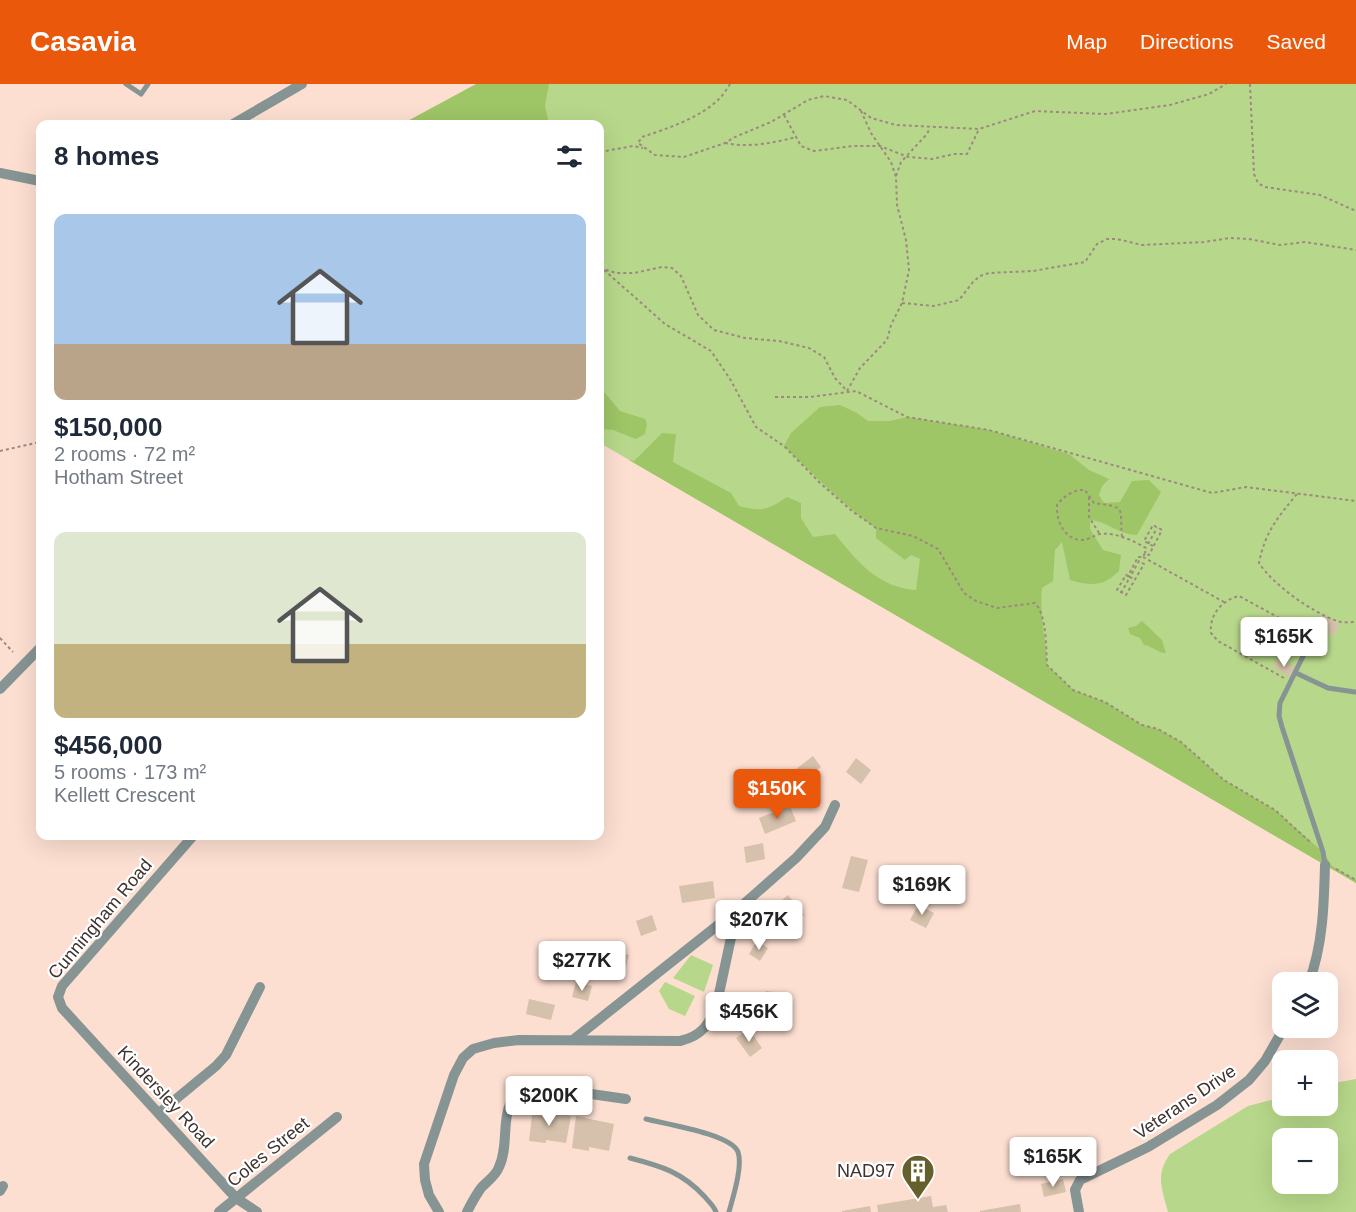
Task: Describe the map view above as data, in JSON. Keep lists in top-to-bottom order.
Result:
{
  "streets": {
    "street": [
      "Cunningham Road",
      "Kindersley Road",
      "Veterans Drive",
      "Coles Street"
    ]
  },
  "crossings": [
    ["Cunningham Road", "Kindersley Road"],
    ["Kindersley Road", "Coles Street"]
  ],
  "places": {
    "building": ["NAD97"]
  },
  "page": {
    "header": "Casavia",
    "nav": ["Map", "Directions", "Saved"],
    "heading": "8 homes",
    "list": [
      {
        "name": "$150,000",
        "note": "2 rooms · 72 m² · Hotham Street"
      },
      {
        "name": "$456,000",
        "note": "5 rooms · 173 m² · Kellett Crescent"
      }
    ],
    "price": [
      "$165K",
      "$150K",
      "$169K",
      "$207K",
      "$277K",
      "$456K",
      "$200K",
      "$165K"
    ],
    "map_buttons": ["+", "−"]
  }
}
